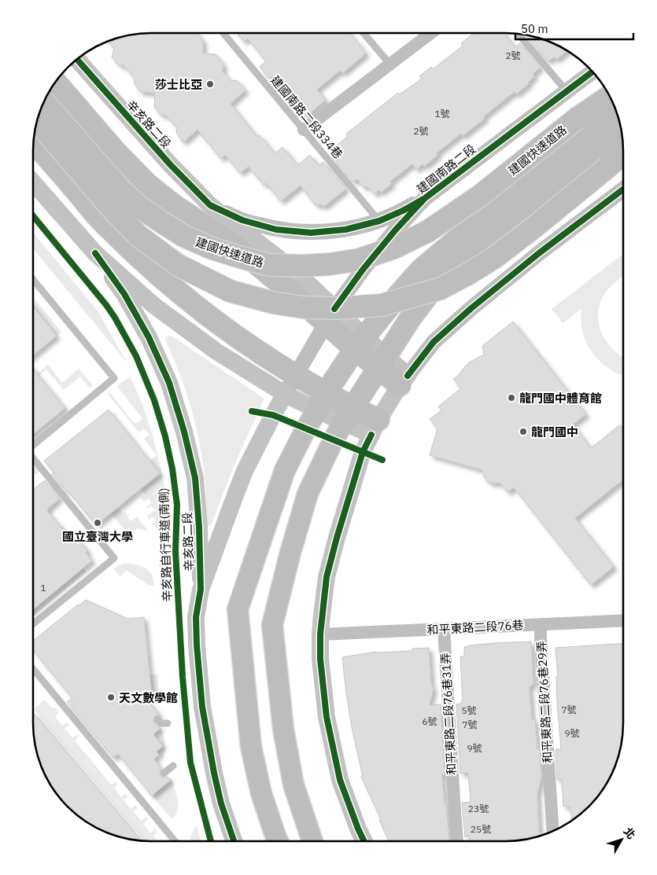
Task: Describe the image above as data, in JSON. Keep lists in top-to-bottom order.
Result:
{
  "streets": {
    "highway": ["建國快速道路"],
    "main road": ["辛亥路二段"],
    "street": [
      "建國南路二段",
      "和平東路二段76巷",
      "和平東路二段76巷29弄",
      "和平東路二段76巷31弄"
    ],
    "lane": ["建國南路二段334巷"],
    "cycle path": ["辛亥路自行車道(南側)"]
  },
  "crossings": [
    ["辛亥路二段", "建國快速道路"],
    ["辛亥路二段", "建國南路二段"],
    ["和平東路二段76巷", "和平東路二段76巷29弄"],
    ["和平東路二段76巷", "和平東路二段76巷31弄"]
  ],
  "places": [
    "莎士比亞",
    "龍門國中體育館",
    "龍門國中",
    "國立臺灣大學",
    "天文數學館"
  ],
  "house_numbers": [
    "2號",
    "1號",
    "2號",
    "1",
    "7號",
    "5號",
    "6號",
    "7號",
    "9號",
    "9號",
    "23號",
    "25號"
  ],
  "scale_bar": "50 m",
  "north": "top right"
}
